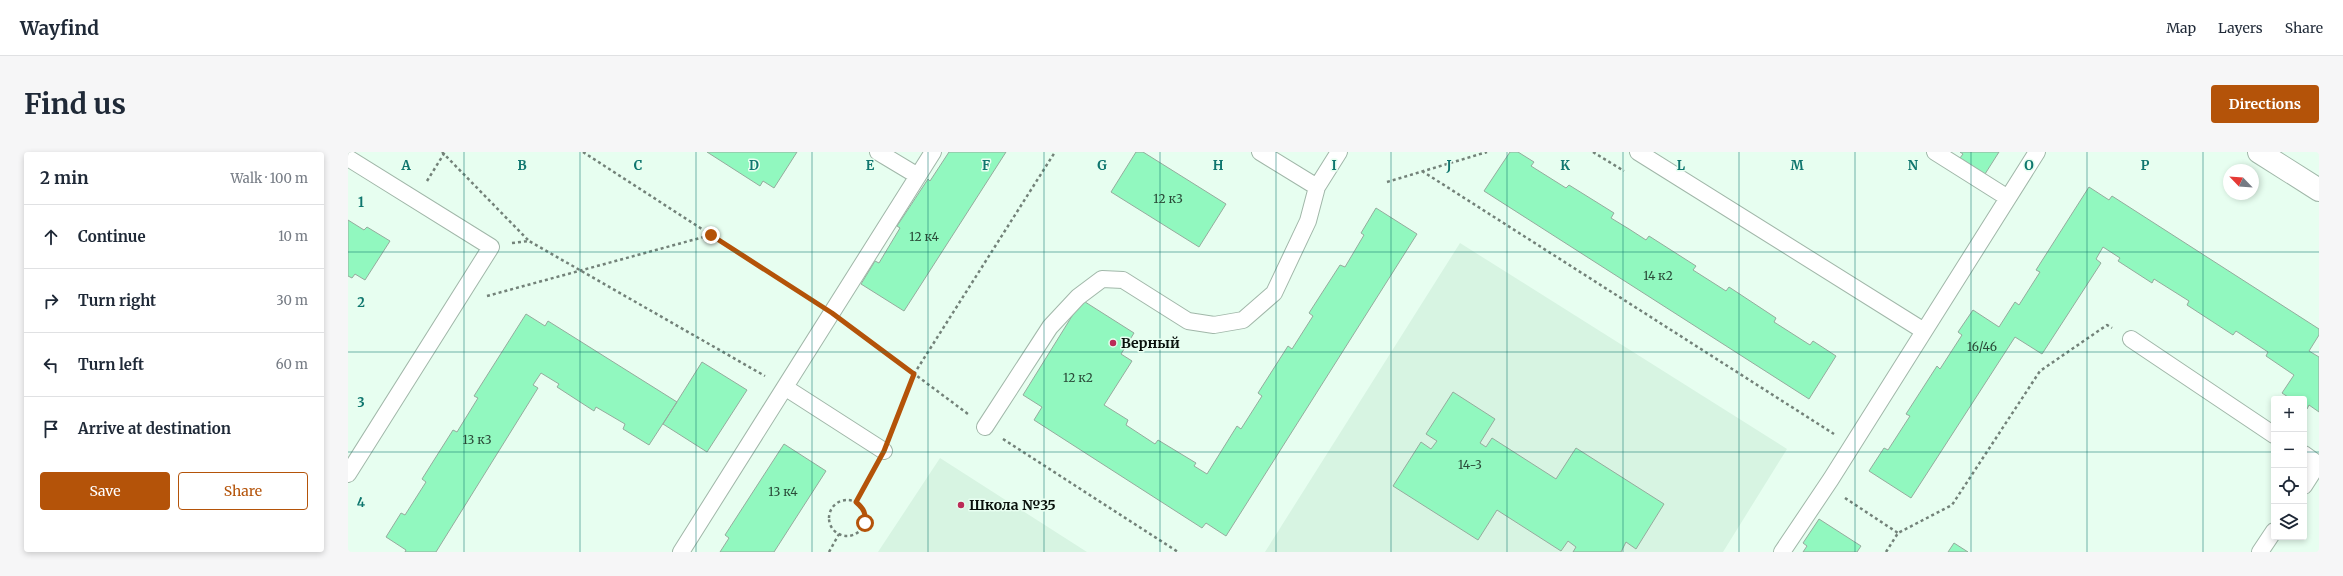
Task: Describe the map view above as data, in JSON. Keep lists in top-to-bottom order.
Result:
{
  "places": ["Верный", "Школа №35"],
  "house_numbers": [
    "12 к3",
    "12 к4",
    "14 к2",
    "16/46",
    "12 к2",
    "13 к3",
    "14-3",
    "13 к4"
  ],
  "north": "top left",
  "page": {
    "header": "Wayfind",
    "nav": ["Map", "Layers", "Share"],
    "buttons": [
      "Directions",
      ["Save", "Share"]
    ],
    "title": "Find us",
    "heading": ["2 min", "Walk · 100 m"],
    "list": [
      ["Continue", "10 m"],
      ["Turn right", "30 m"],
      ["Turn left", "60 m"],
      "Arrive at destination"
    ],
    "map_buttons": ["+", "−"]
  },
  "grid": {
    "columns": [
      "A",
      "B",
      "C",
      "D",
      "E",
      "F",
      "G",
      "H",
      "I",
      "J",
      "K",
      "L",
      "M",
      "N",
      "O",
      "P"
    ],
    "rows": [
      "1",
      "2",
      "3",
      "4"
    ]
  }
}
